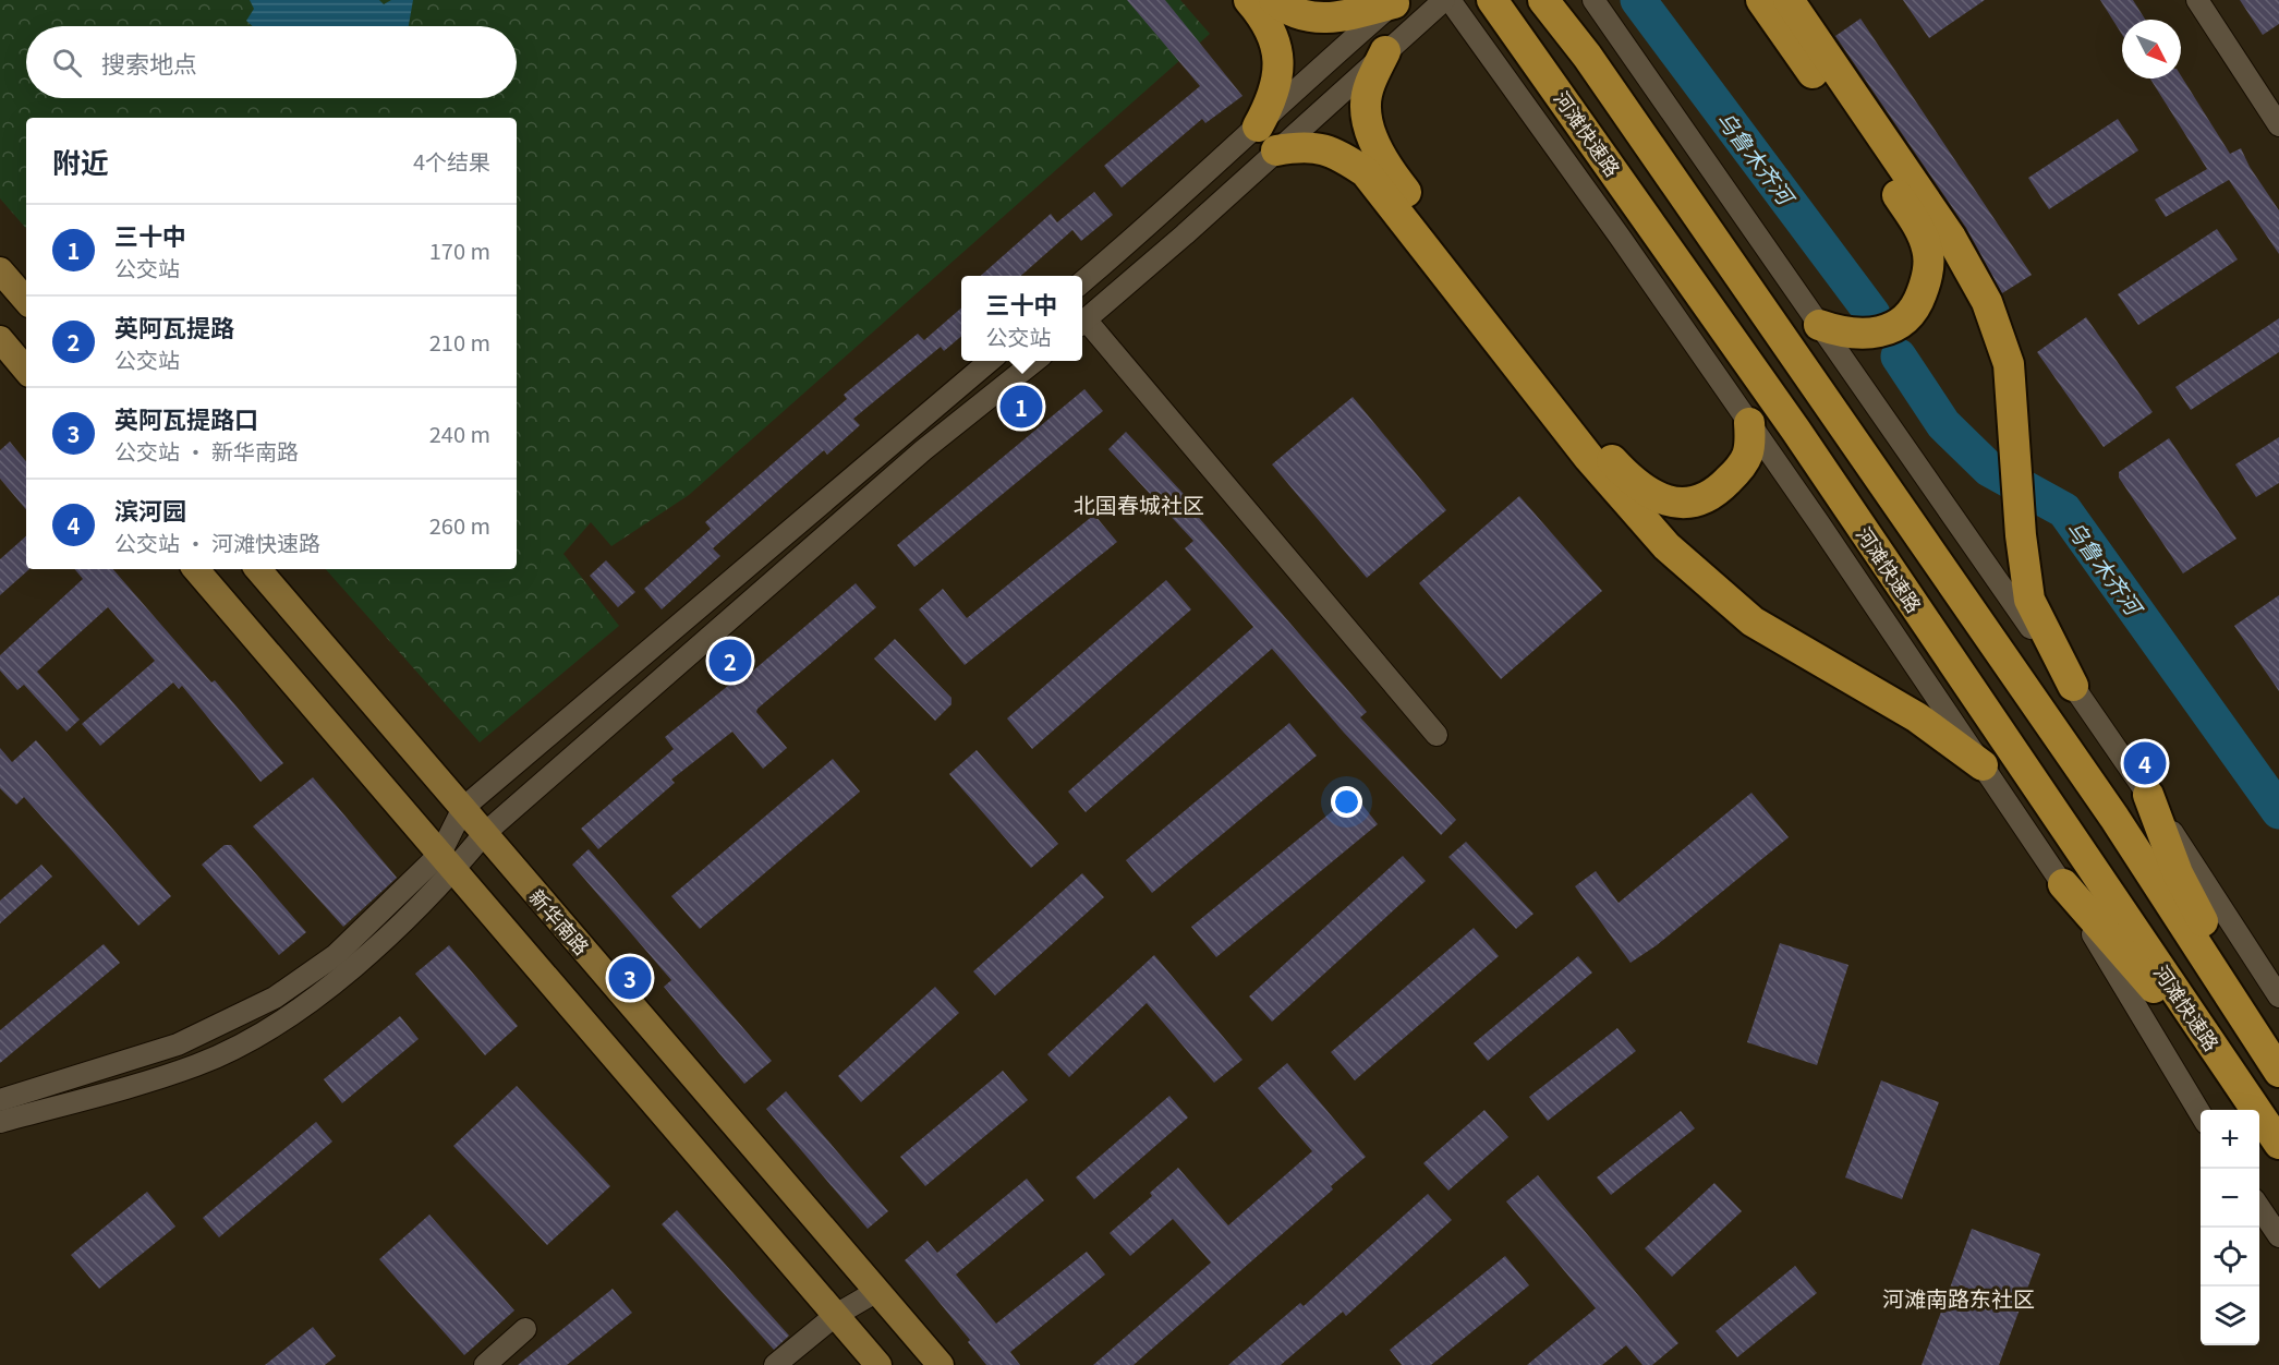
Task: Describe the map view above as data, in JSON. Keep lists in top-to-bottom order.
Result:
{
  "streets": {
    "highway": ["河滩快速路"],
    "main road": ["新华南路"]
  },
  "districts": ["北国春城社区", "河滩南路东社区"],
  "water": ["乌鲁木齐河"],
  "north": "bottom right",
  "page": {
    "search": "搜索地点",
    "heading": ["附近", "4个结果"],
    "list": [
      {
        "mark": "1",
        "name": "三十中",
        "note": "公交站",
        "value": "170 m"
      },
      {
        "mark": "2",
        "name": "英阿瓦提路",
        "note": "公交站",
        "value": "210 m"
      },
      {
        "mark": "3",
        "name": "英阿瓦提路口",
        "note": "公交站 · 新华南路",
        "value": "240 m"
      },
      {
        "mark": "4",
        "name": "滨河园",
        "note": "公交站 · 河滩快速路",
        "value": "260 m"
      }
    ],
    "popup": ["三十中", "公交站"],
    "pins": [
      "1",
      "2",
      "4",
      "3"
    ],
    "map_buttons": ["+", "−"]
  }
}
